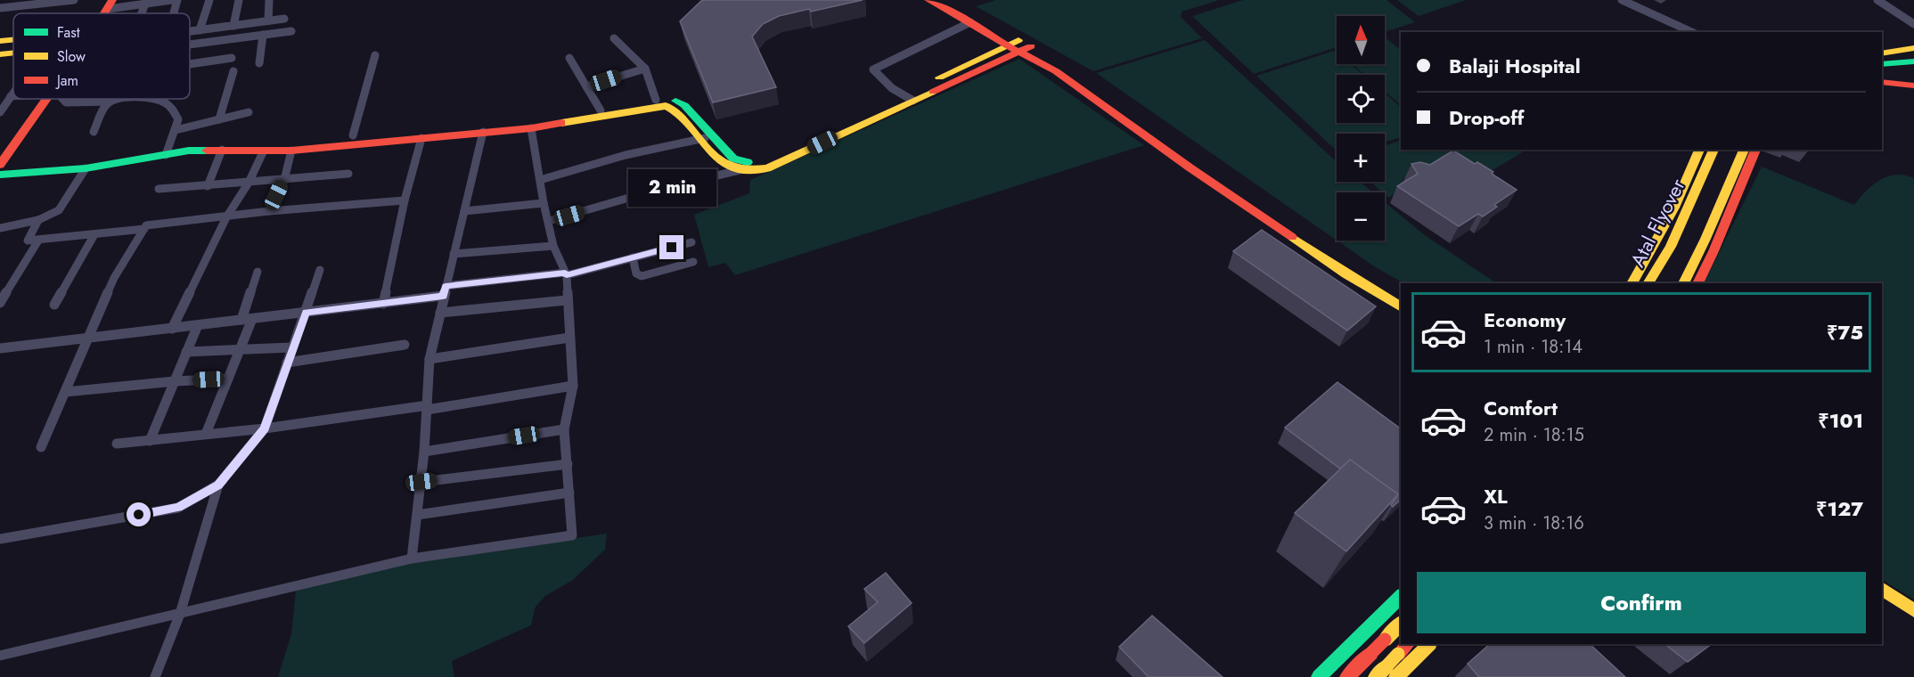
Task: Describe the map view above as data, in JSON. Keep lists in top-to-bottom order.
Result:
{
  "streets": {
    "street": ["Atal Flyover"]
  },
  "legend": ["Fast", "Slow", "Jam"],
  "north": "top",
  "page": {
    "map_buttons": ["+", "−"],
    "banner": ["Balaji Hospital", "Drop-off"],
    "bubble": "2 min",
    "list": [
      {
        "name": "Economy",
        "note": "1 min · 18:14",
        "value": "₹75"
      },
      {
        "name": "Comfort",
        "note": "2 min · 18:15",
        "value": "₹101"
      },
      {
        "name": "XL",
        "note": "3 min · 18:16",
        "value": "₹127"
      }
    ],
    "buttons": "Confirm"
  }
}
